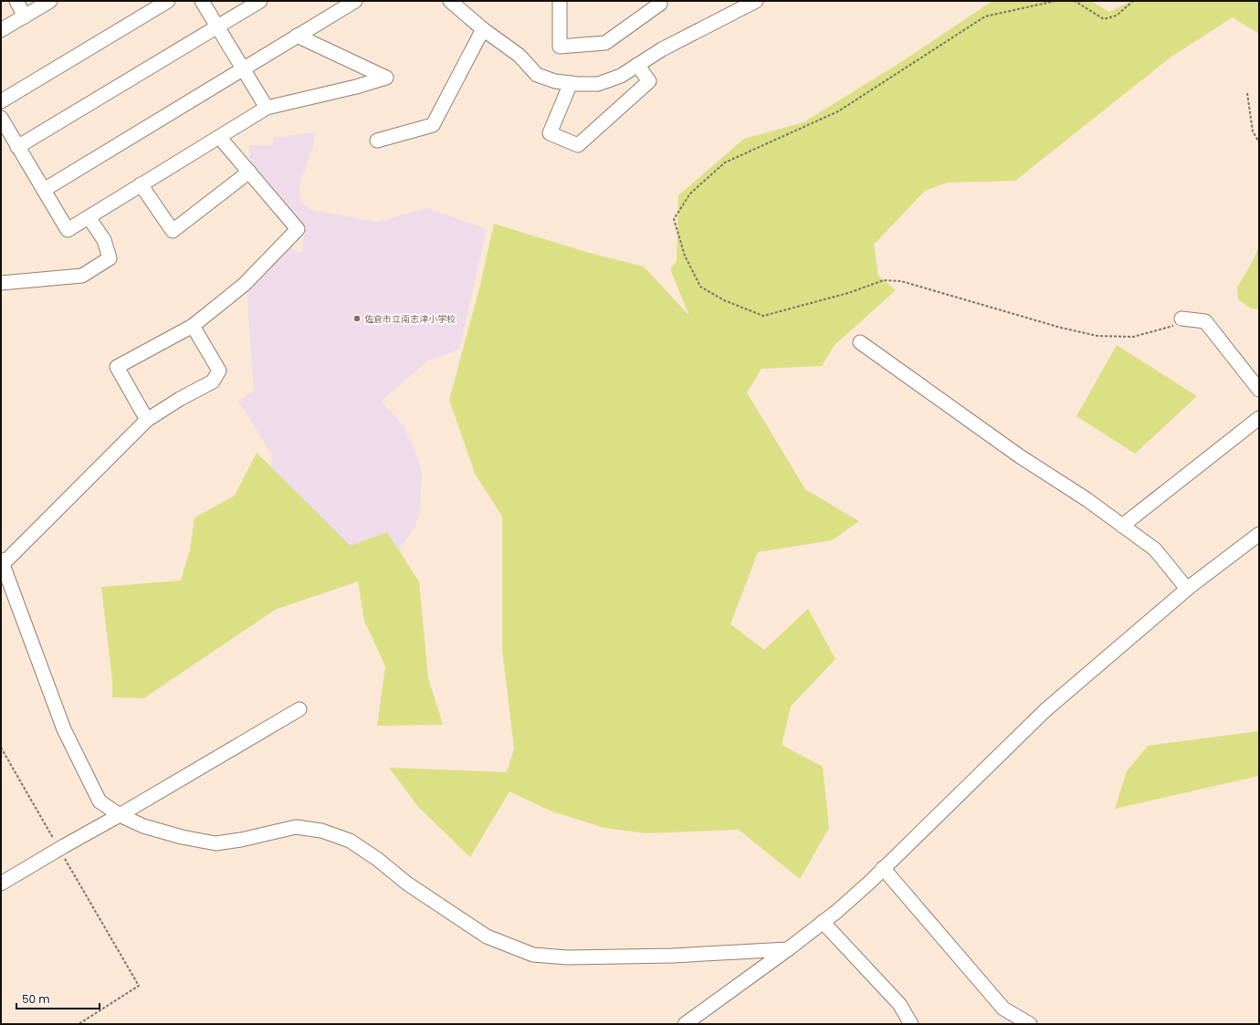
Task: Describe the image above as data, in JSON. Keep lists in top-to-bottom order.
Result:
{
  "places": ["佐倉市立南志津小学校"],
  "scale_bar": "50 m"
}
